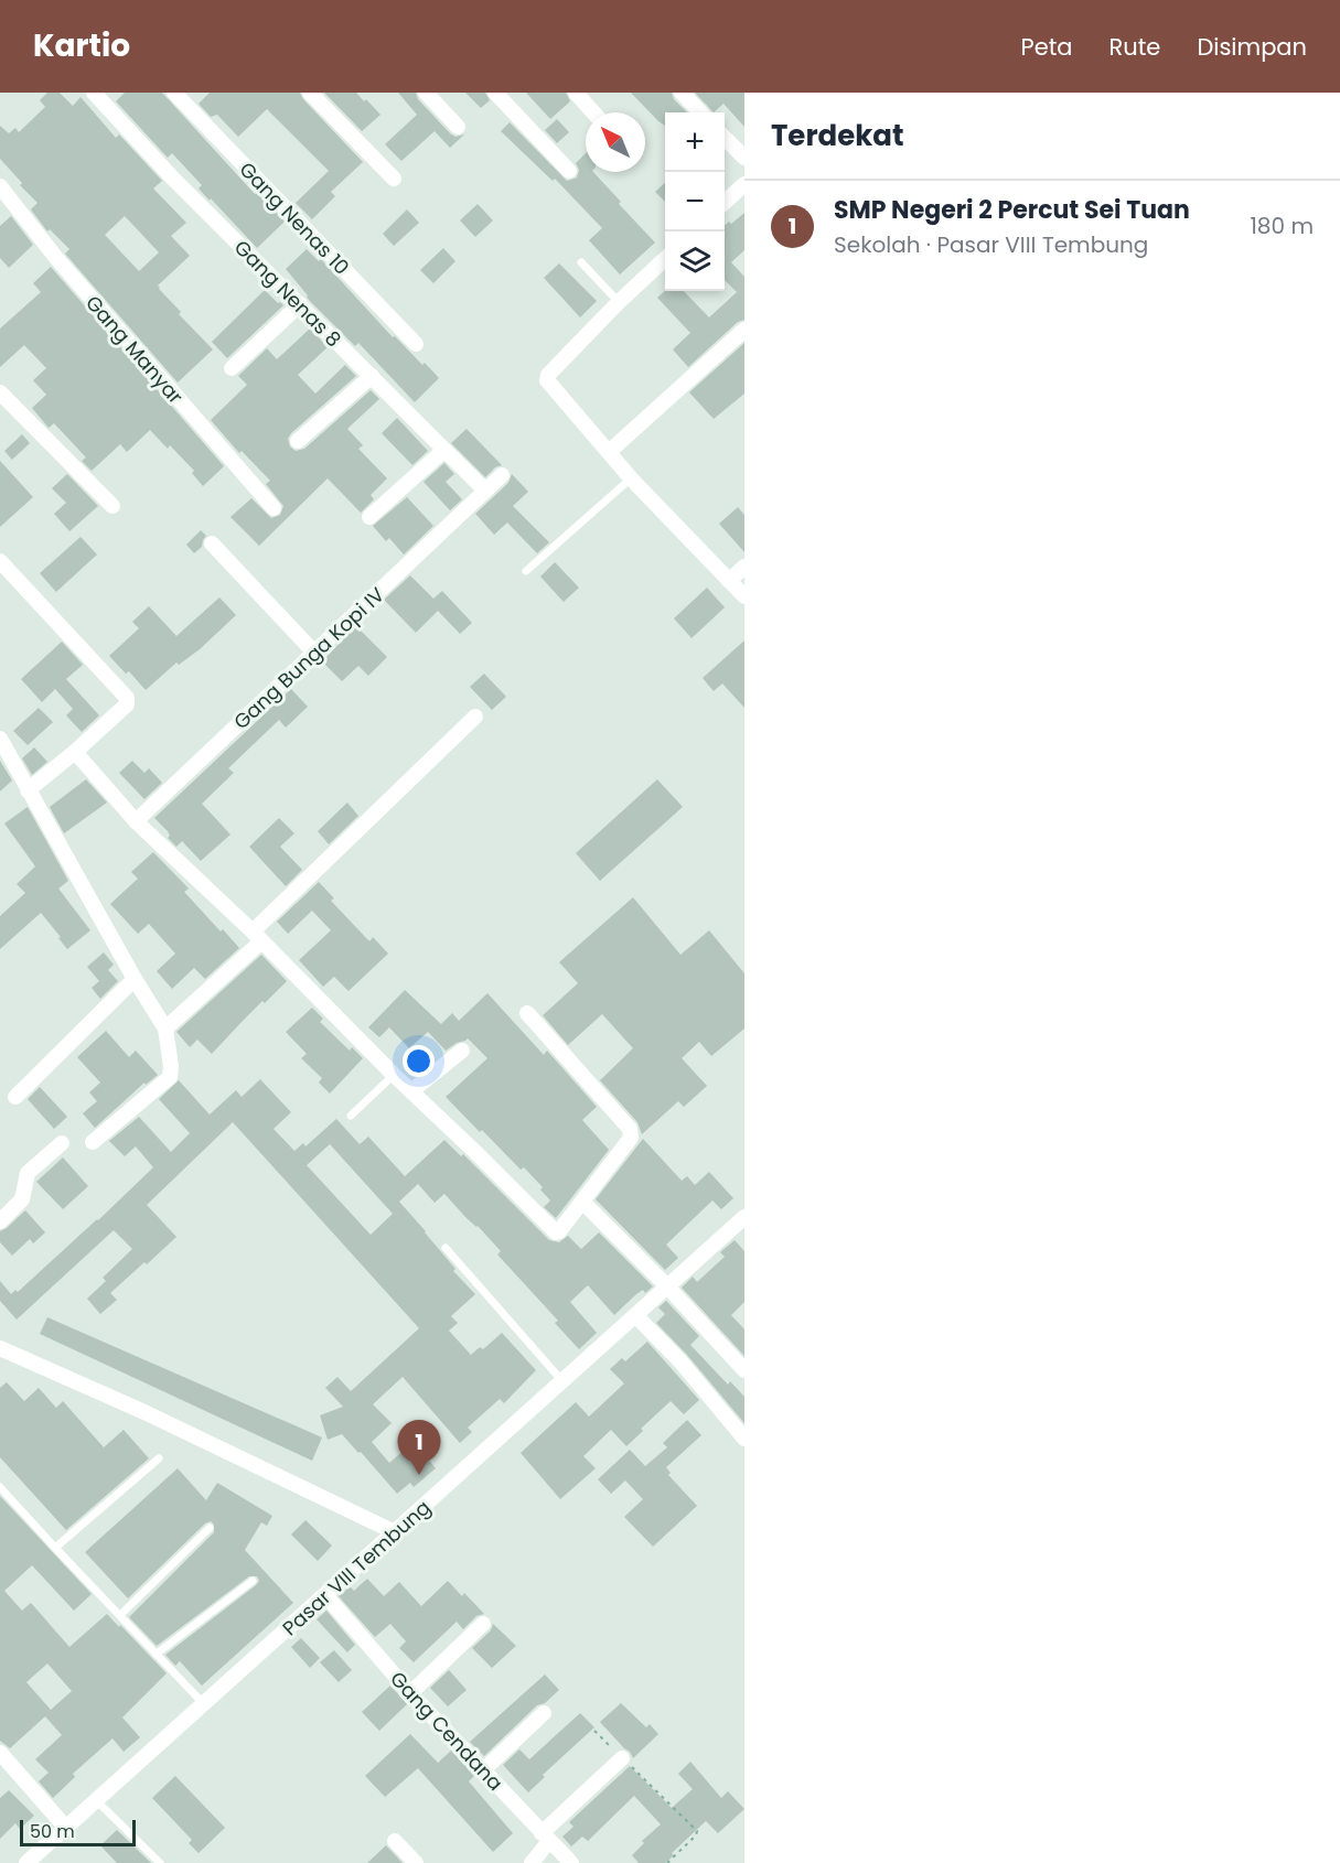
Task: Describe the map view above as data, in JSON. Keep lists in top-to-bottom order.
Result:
{
  "streets": {
    "street": [
      "Gang Nenas 10",
      "Gang Nenas 8",
      "Gang Manyar",
      "Gang Bunga Kopi IV",
      "Pasar VIII Tembung",
      "Gang Cendana"
    ]
  },
  "crossings": [
    ["Gang Nenas 8", "Gang Bunga Kopi IV"],
    ["Pasar VIII Tembung", "Gang Cendana"]
  ],
  "scale_bar": "50 m",
  "north": "top left",
  "page": {
    "header": "Kartio",
    "nav": ["Peta", "Rute", "Disimpan"],
    "heading": "Terdekat",
    "map_buttons": ["+", "−"],
    "list": [
      {
        "mark": "1",
        "name": "SMP Negeri 2 Percut Sei Tuan",
        "note": "Sekolah · Pasar VIII Tembung",
        "value": "180 m"
      }
    ],
    "pins": "1",
    "scale": "50 m"
  }
}
